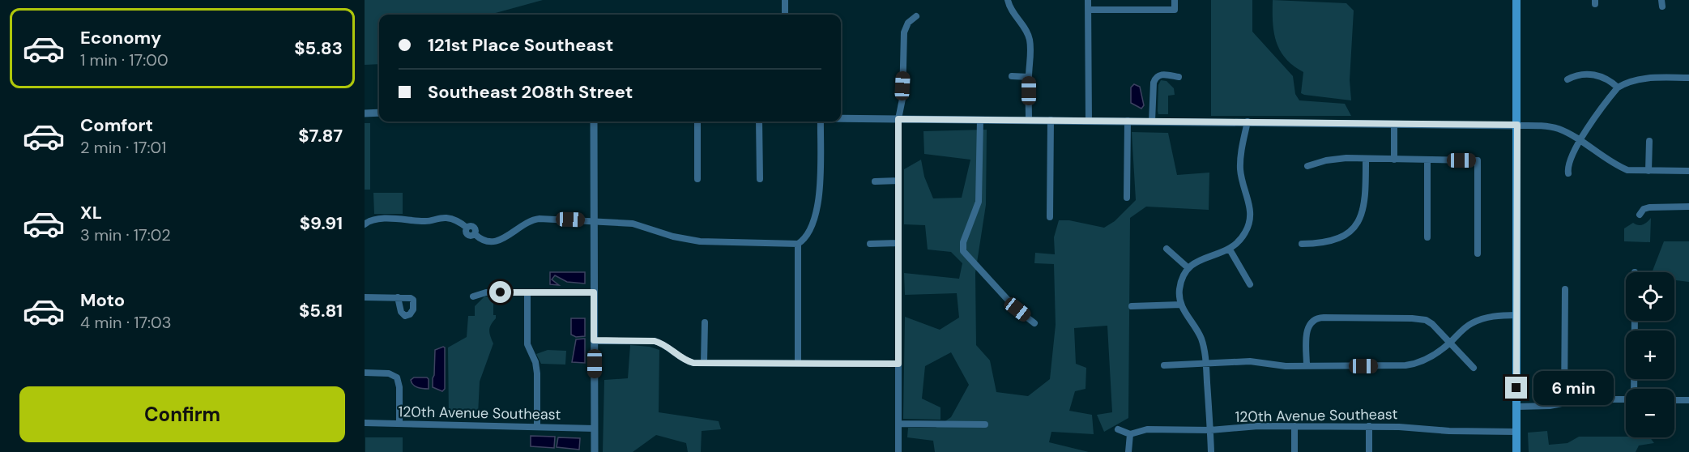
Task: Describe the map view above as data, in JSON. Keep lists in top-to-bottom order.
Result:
{
  "streets": {
    "street": ["120th Avenue Southeast"]
  },
  "page": {
    "list": [
      {
        "name": "Economy",
        "note": "1 min · 17:00",
        "value": "$5.83"
      },
      {
        "name": "Comfort",
        "note": "2 min · 17:01",
        "value": "$7.87"
      },
      {
        "name": "XL",
        "note": "3 min · 17:02",
        "value": "$9.91"
      },
      {
        "name": "Moto",
        "note": "4 min · 17:03",
        "value": "$5.81"
      }
    ],
    "banner": ["121st Place Southeast", "Southeast 208th Street"],
    "map_buttons": ["+", "−"],
    "bubble": "6 min",
    "buttons": "Confirm"
  }
}
